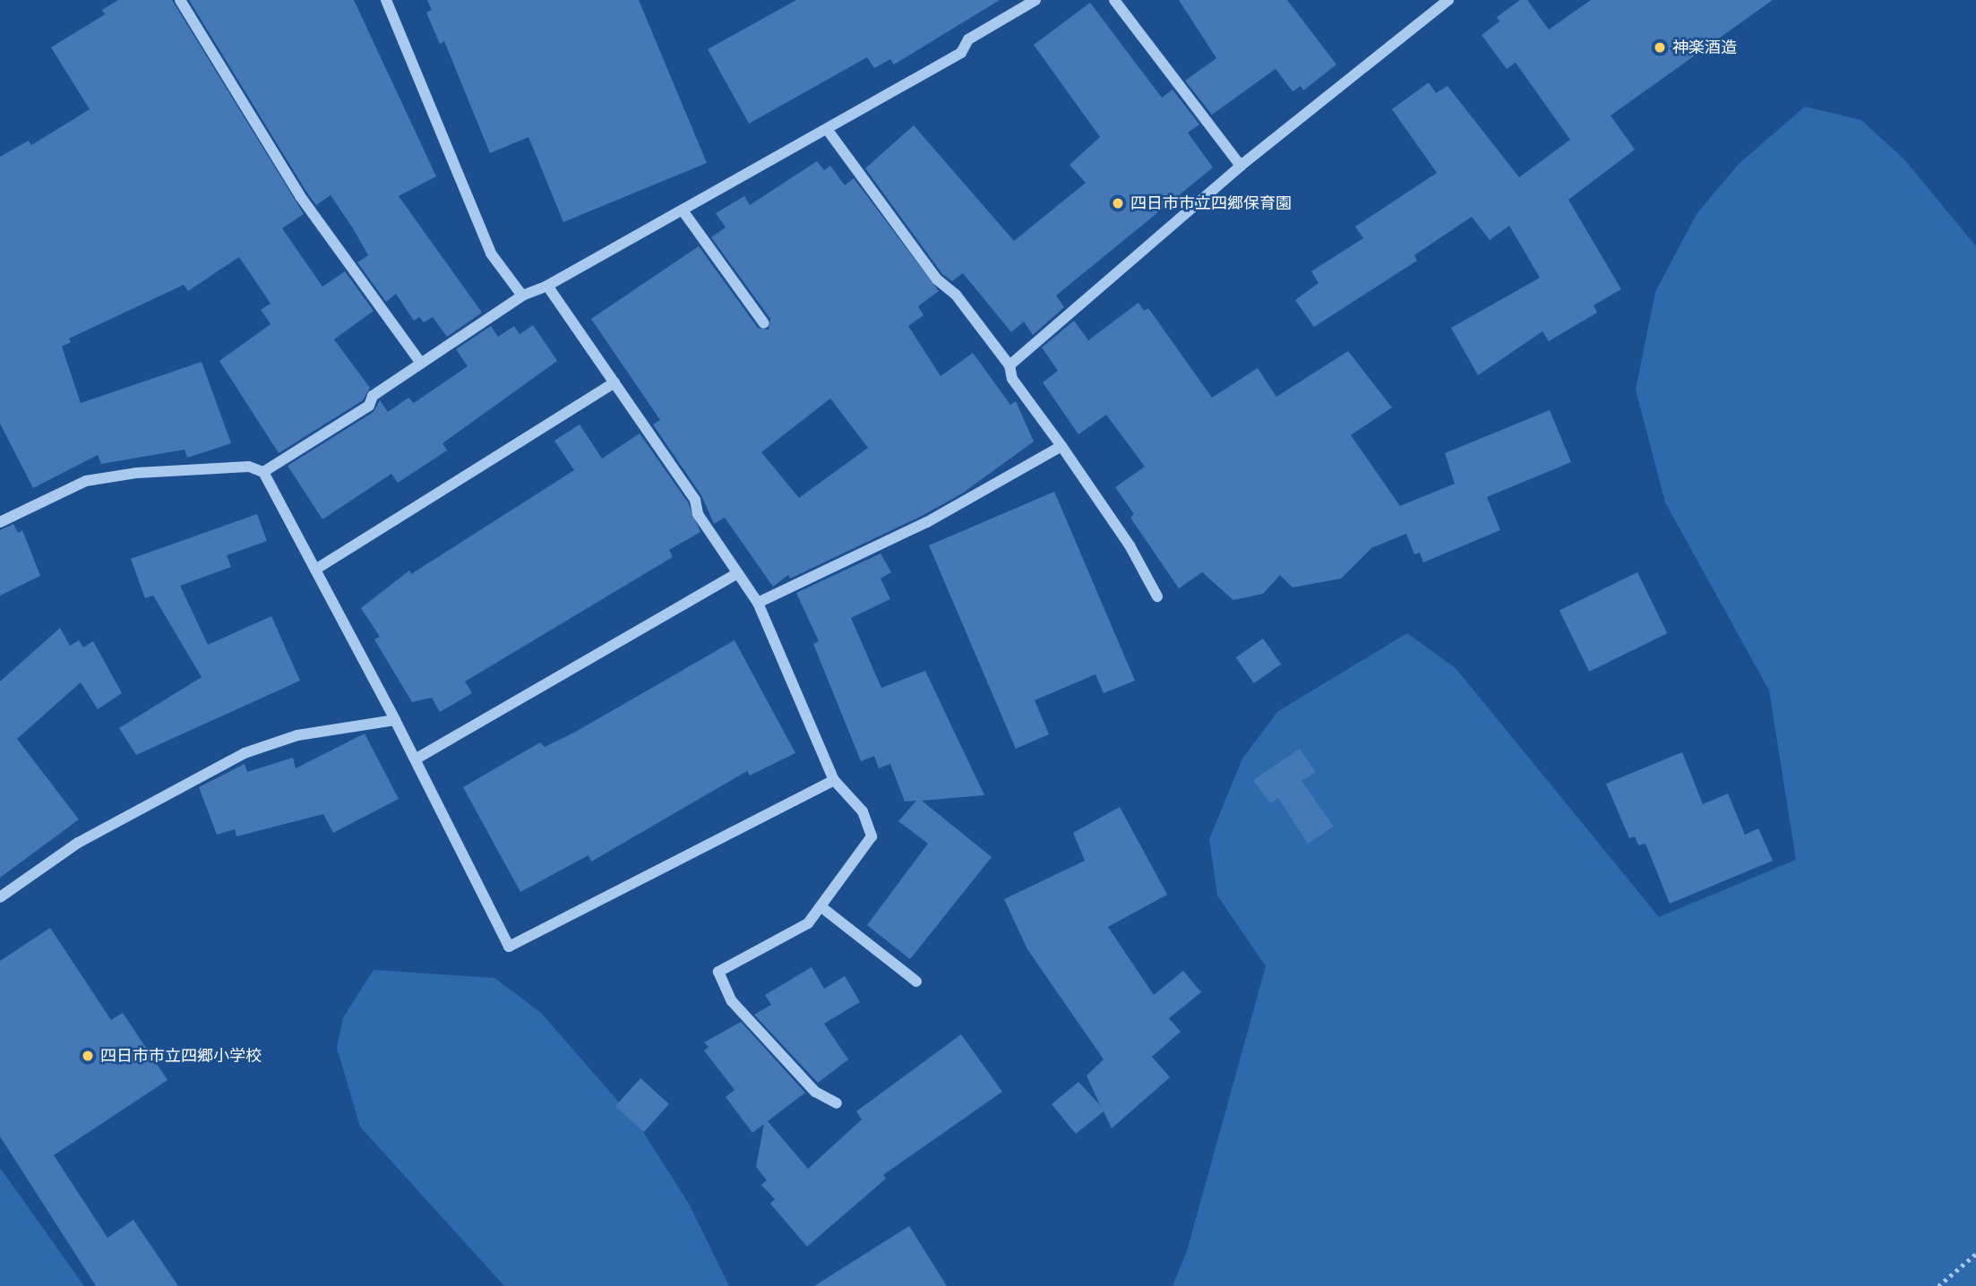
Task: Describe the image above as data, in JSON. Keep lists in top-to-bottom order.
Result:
{
  "places": ["神楽酒造", "四日市市立四郷保育園", "四日市市立四郷小学校"]
}
